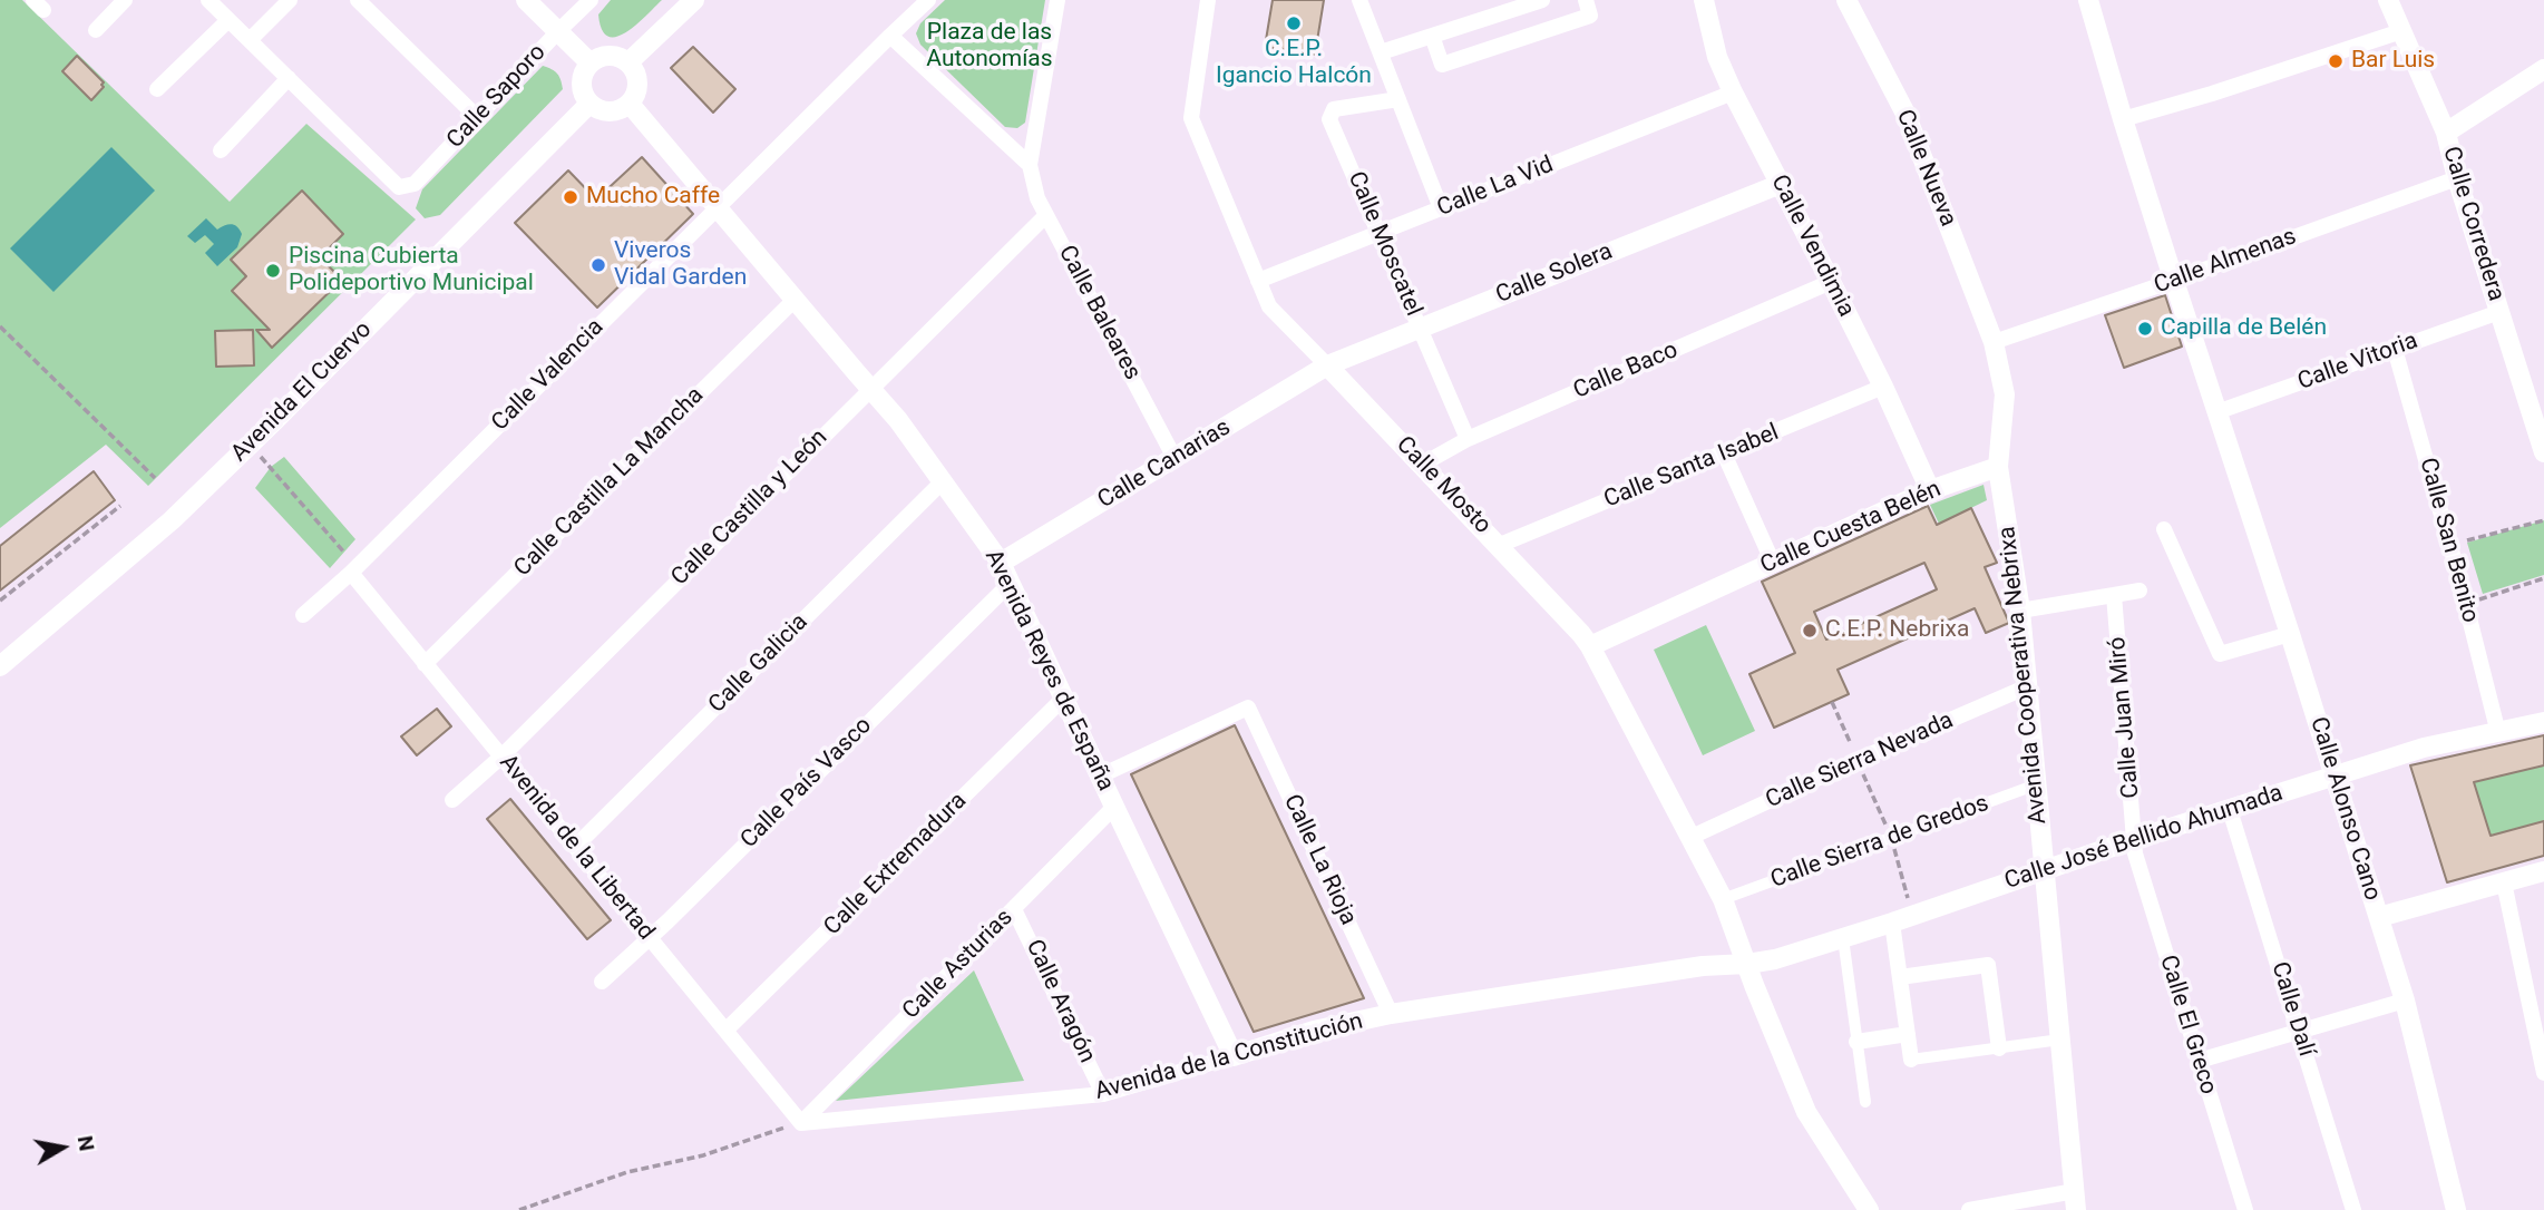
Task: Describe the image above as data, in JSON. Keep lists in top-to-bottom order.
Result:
{
  "streets": {
    "street": [
      "Calle Saporo",
      "Calle Nueva",
      "Calle La Vid",
      "Calle Corredera",
      "Calle Moscatel",
      "Calle Vendimia",
      "Calle Almenas",
      "Calle Solera",
      "Calle Baleares",
      "Calle Vitoria",
      "Calle Baco",
      "Calle Valencia",
      "Avenida El Cuervo",
      "Calle Canarias",
      "Calle Santa Isabel",
      "Calle Castilla La Mancha",
      "Calle Mosto",
      "Calle Castilla y León",
      "Calle Cuesta Belén",
      "Calle San Benito",
      "Calle Galicia",
      "Avenida Reyes de España",
      "Avenida Cooperativa Nebrixa",
      "Calle Juan Miró",
      "Calle Sierra Nevada",
      "Calle País Vasco",
      "Calle Alonso Cano",
      "Calle José Bellido Ahumada",
      "Calle Sierra de Gredos",
      "Avenida de la Libertad",
      "Calle La Rioja",
      "Calle Extremadura",
      "Calle Asturias",
      "Calle Aragón",
      "Calle Dalí",
      "Calle El Greco",
      "Avenida de la Constitución"
    ]
  },
  "crossings": [
    ["Calle Nueva", "Calle Almenas"],
    ["Calle La Vid", "Calle Moscatel"],
    ["Calle La Vid", "Calle Vendimia"],
    ["Calle La Vid", "Calle Mosto"],
    ["Calle Corredera", "Calle Almenas"],
    ["Calle Corredera", "Calle Vitoria"],
    ["Calle Moscatel", "Calle Solera"],
    ["Calle Moscatel", "Calle Baco"],
    ["Calle Vendimia", "Calle Solera"],
    ["Calle Vendimia", "Calle Baco"],
    ["Calle Vendimia", "Calle Santa Isabel"],
    ["Calle Vendimia", "Calle Cuesta Belén"],
    ["Calle Almenas", "Calle Alonso Cano"],
    ["Calle Solera", "Calle Canarias"],
    ["Calle Solera", "Calle Mosto"],
    ["Calle Baleares", "Calle Canarias"],
    ["Calle Baleares", "Calle Castilla y León"],
    ["Calle Vitoria", "Calle San Benito"],
    ["Calle Vitoria", "Calle Alonso Cano"],
    ["Calle Baco", "Calle Mosto"],
    ["Calle Valencia", "Avenida Reyes de España"],
    ["Calle Valencia", "Avenida de la Libertad"],
    ["Avenida El Cuervo", "Avenida Reyes de España"],
    ["Calle Canarias", "Calle Mosto"],
    ["Calle Canarias", "Avenida Reyes de España"],
    ["Calle Santa Isabel", "Calle Mosto"],
    ["Calle Castilla La Mancha", "Avenida Reyes de España"],
    ["Calle Castilla La Mancha", "Avenida de la Libertad"],
    ["Calle Mosto", "Calle Cuesta Belén"],
    ["Calle Mosto", "Calle Sierra Nevada"],
    ["Calle Mosto", "Calle José Bellido Ahumada"],
    ["Calle Mosto", "Calle Sierra de Gredos"],
    ["Calle Mosto", "Avenida de la Constitución"],
    ["Calle Castilla y León", "Avenida Reyes de España"],
    ["Calle Castilla y León", "Avenida de la Libertad"],
    ["Calle Cuesta Belén", "Avenida Cooperativa Nebrixa"],
    ["Calle San Benito", "Calle José Bellido Ahumada"],
    ["Calle Galicia", "Avenida Reyes de España"],
    ["Calle Galicia", "Avenida de la Libertad"],
    ["Avenida Reyes de España", "Calle País Vasco"],
    ["Avenida Reyes de España", "Calle La Rioja"],
    ["Avenida Reyes de España", "Calle Extremadura"],
    ["Avenida Reyes de España", "Calle Asturias"],
    ["Avenida Reyes de España", "Avenida de la Constitución"],
    ["Avenida Cooperativa Nebrixa", "Calle Sierra Nevada"],
    ["Avenida Cooperativa Nebrixa", "Calle José Bellido Ahumada"],
    ["Avenida Cooperativa Nebrixa", "Calle Sierra de Gredos"],
    ["Calle Juan Miró", "Calle José Bellido Ahumada"],
    ["Calle Juan Miró", "Calle El Greco"],
    ["Calle País Vasco", "Avenida de la Libertad"],
    ["Calle Alonso Cano", "Calle José Bellido Ahumada"],
    ["Calle José Bellido Ahumada", "Calle Dalí"],
    ["Calle José Bellido Ahumada", "Calle El Greco"],
    ["Calle José Bellido Ahumada", "Avenida de la Constitución"],
    ["Avenida de la Libertad", "Calle Extremadura"],
    ["Avenida de la Libertad", "Calle Asturias"],
    ["Avenida de la Libertad", "Avenida de la Constitución"],
    ["Calle La Rioja", "Avenida de la Constitución"],
    ["Calle Asturias", "Calle Aragón"],
    ["Calle Asturias", "Avenida de la Constitución"],
    ["Calle Aragón", "Avenida de la Constitución"]
  ],
  "parks": ["Plaza de las Autonomías"],
  "places": [
    "C.E.P. Igancio Halcón",
    "Bar Luis",
    "Mucho Caffe",
    "Viveros Vidal Garden",
    "Piscina Cubierta Polideportivo Municipal",
    "Capilla de Belén",
    "C.E.P. Nebrixa"
  ],
  "north": "right"
}
